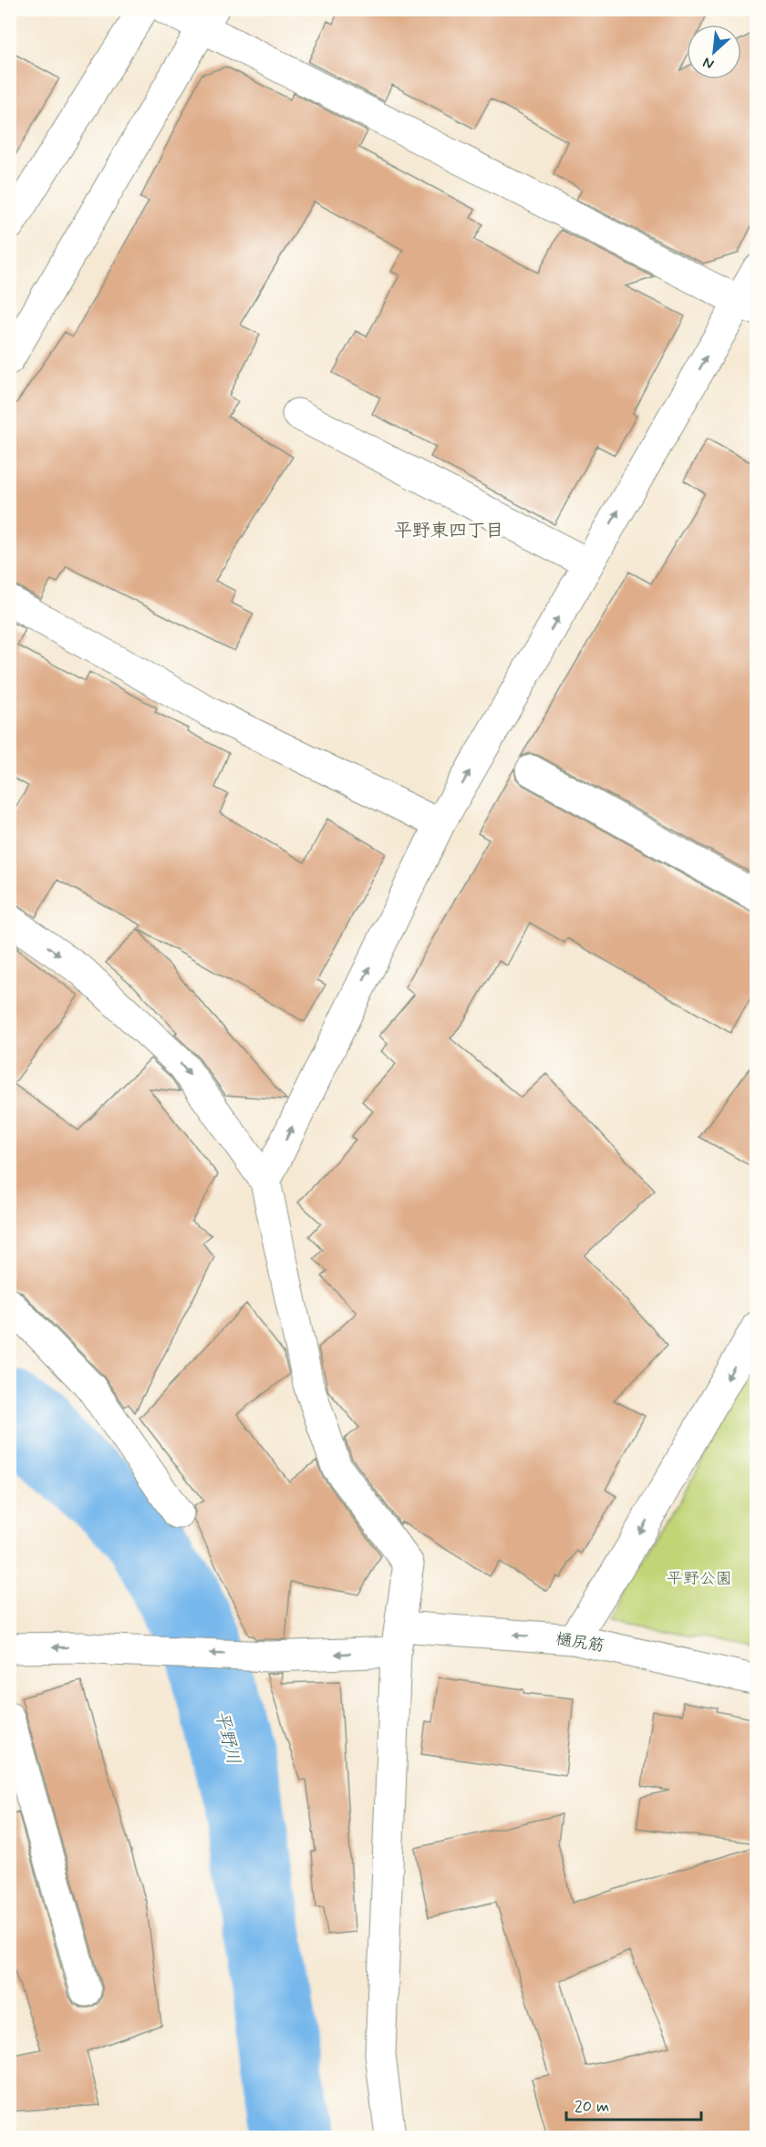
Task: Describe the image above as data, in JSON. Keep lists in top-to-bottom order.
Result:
{
  "streets": {
    "street": ["樋尻筋"]
  },
  "one_way": ["樋尻筋"],
  "districts": ["平野東四丁目"],
  "water": ["平野川"],
  "parks": ["平野公園"],
  "scale_bar": "20 m",
  "north": "bottom left"
}
